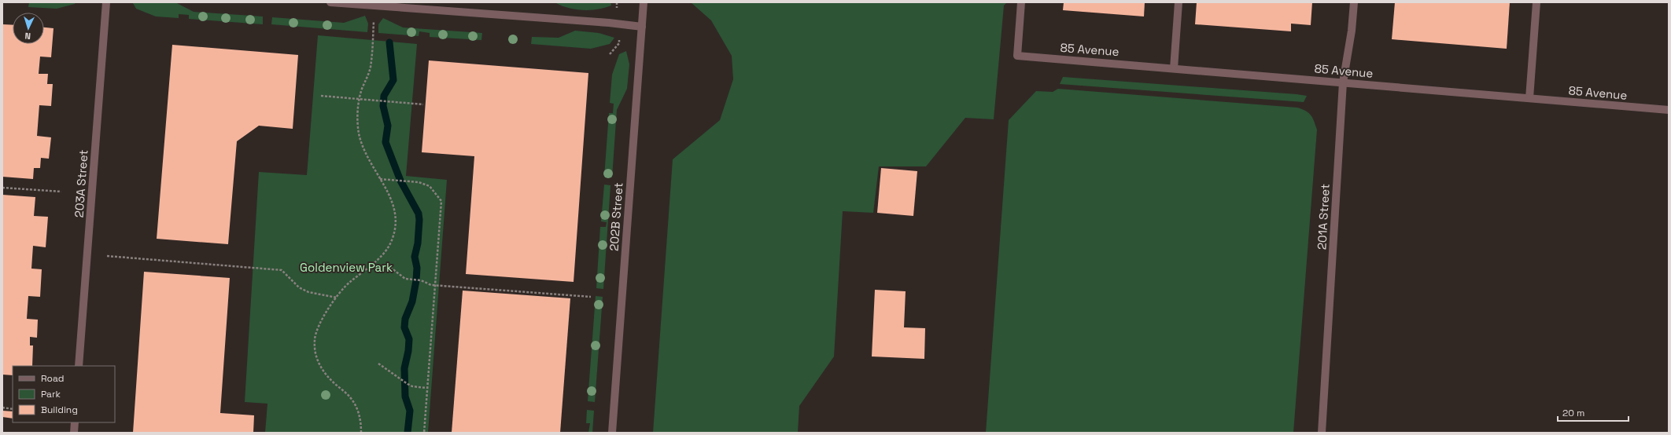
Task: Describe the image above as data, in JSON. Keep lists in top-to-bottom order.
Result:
{
  "streets": {
    "street": [
      "85 Avenue",
      "203A Street",
      "202B Street",
      "201A Street"
    ]
  },
  "crossings": [
    ["85 Avenue", "201A Street"]
  ],
  "parks": ["Goldenview Park"],
  "legend": ["Road", "Park", "Building"],
  "scale_bar": "20 m",
  "north": "bottom"
}
